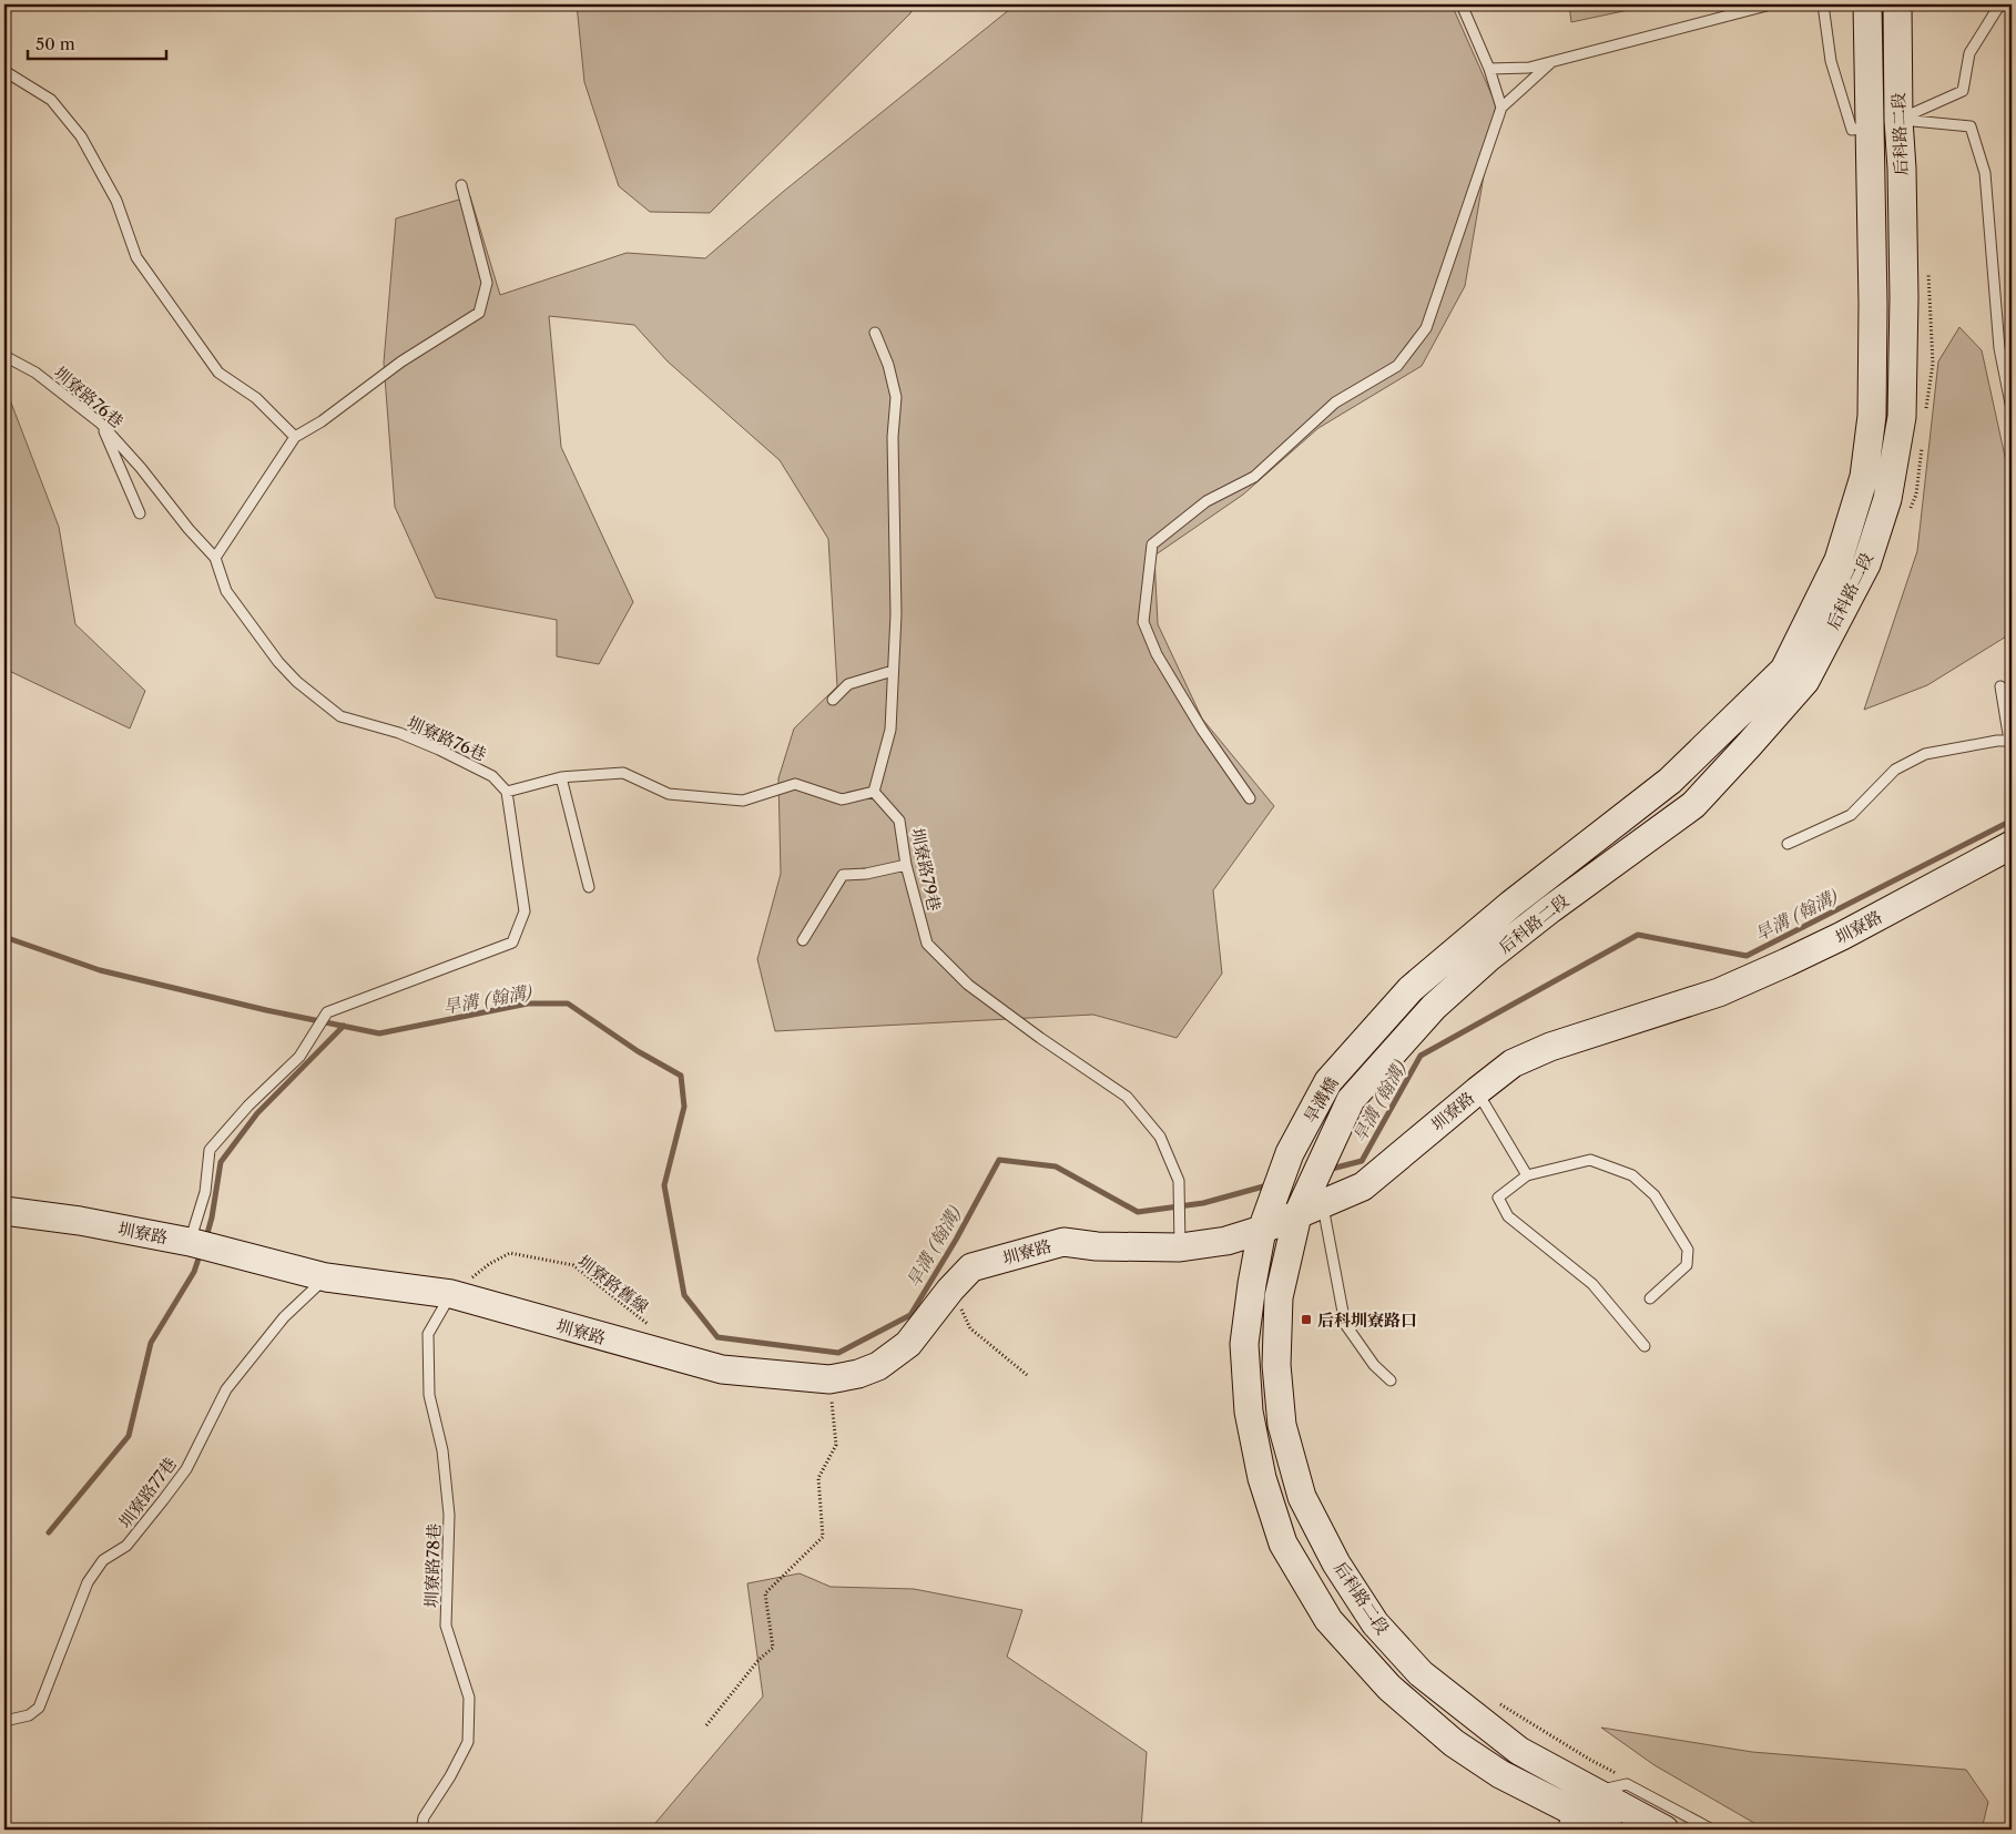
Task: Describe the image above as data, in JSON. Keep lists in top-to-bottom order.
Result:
{
  "streets": {
    "street": ["后科路二段", "圳寮路", "旱溝橋"],
    "lane": [
      "圳寮路76巷",
      "圳寮路79巷",
      "圳寮路77巷",
      "圳寮路78巷"
    ],
    "path": ["圳寮路舊線"]
  },
  "crossings": [
    ["后科路二段", "圳寮路"],
    ["后科路二段", "旱溝橋"],
    ["圳寮路79巷", "圳寮路"],
    ["圳寮路", "旱溝橋"],
    ["圳寮路", "圳寮路舊線"],
    ["圳寮路", "圳寮路77巷"],
    ["圳寮路", "圳寮路78巷"],
    ["圳寮路舊線", "圳寮路78巷"]
  ],
  "water": ["旱溝 (翰溝)"],
  "places": {
    "transit": ["后科圳寮路口"]
  },
  "scale_bar": "50 m"
}
